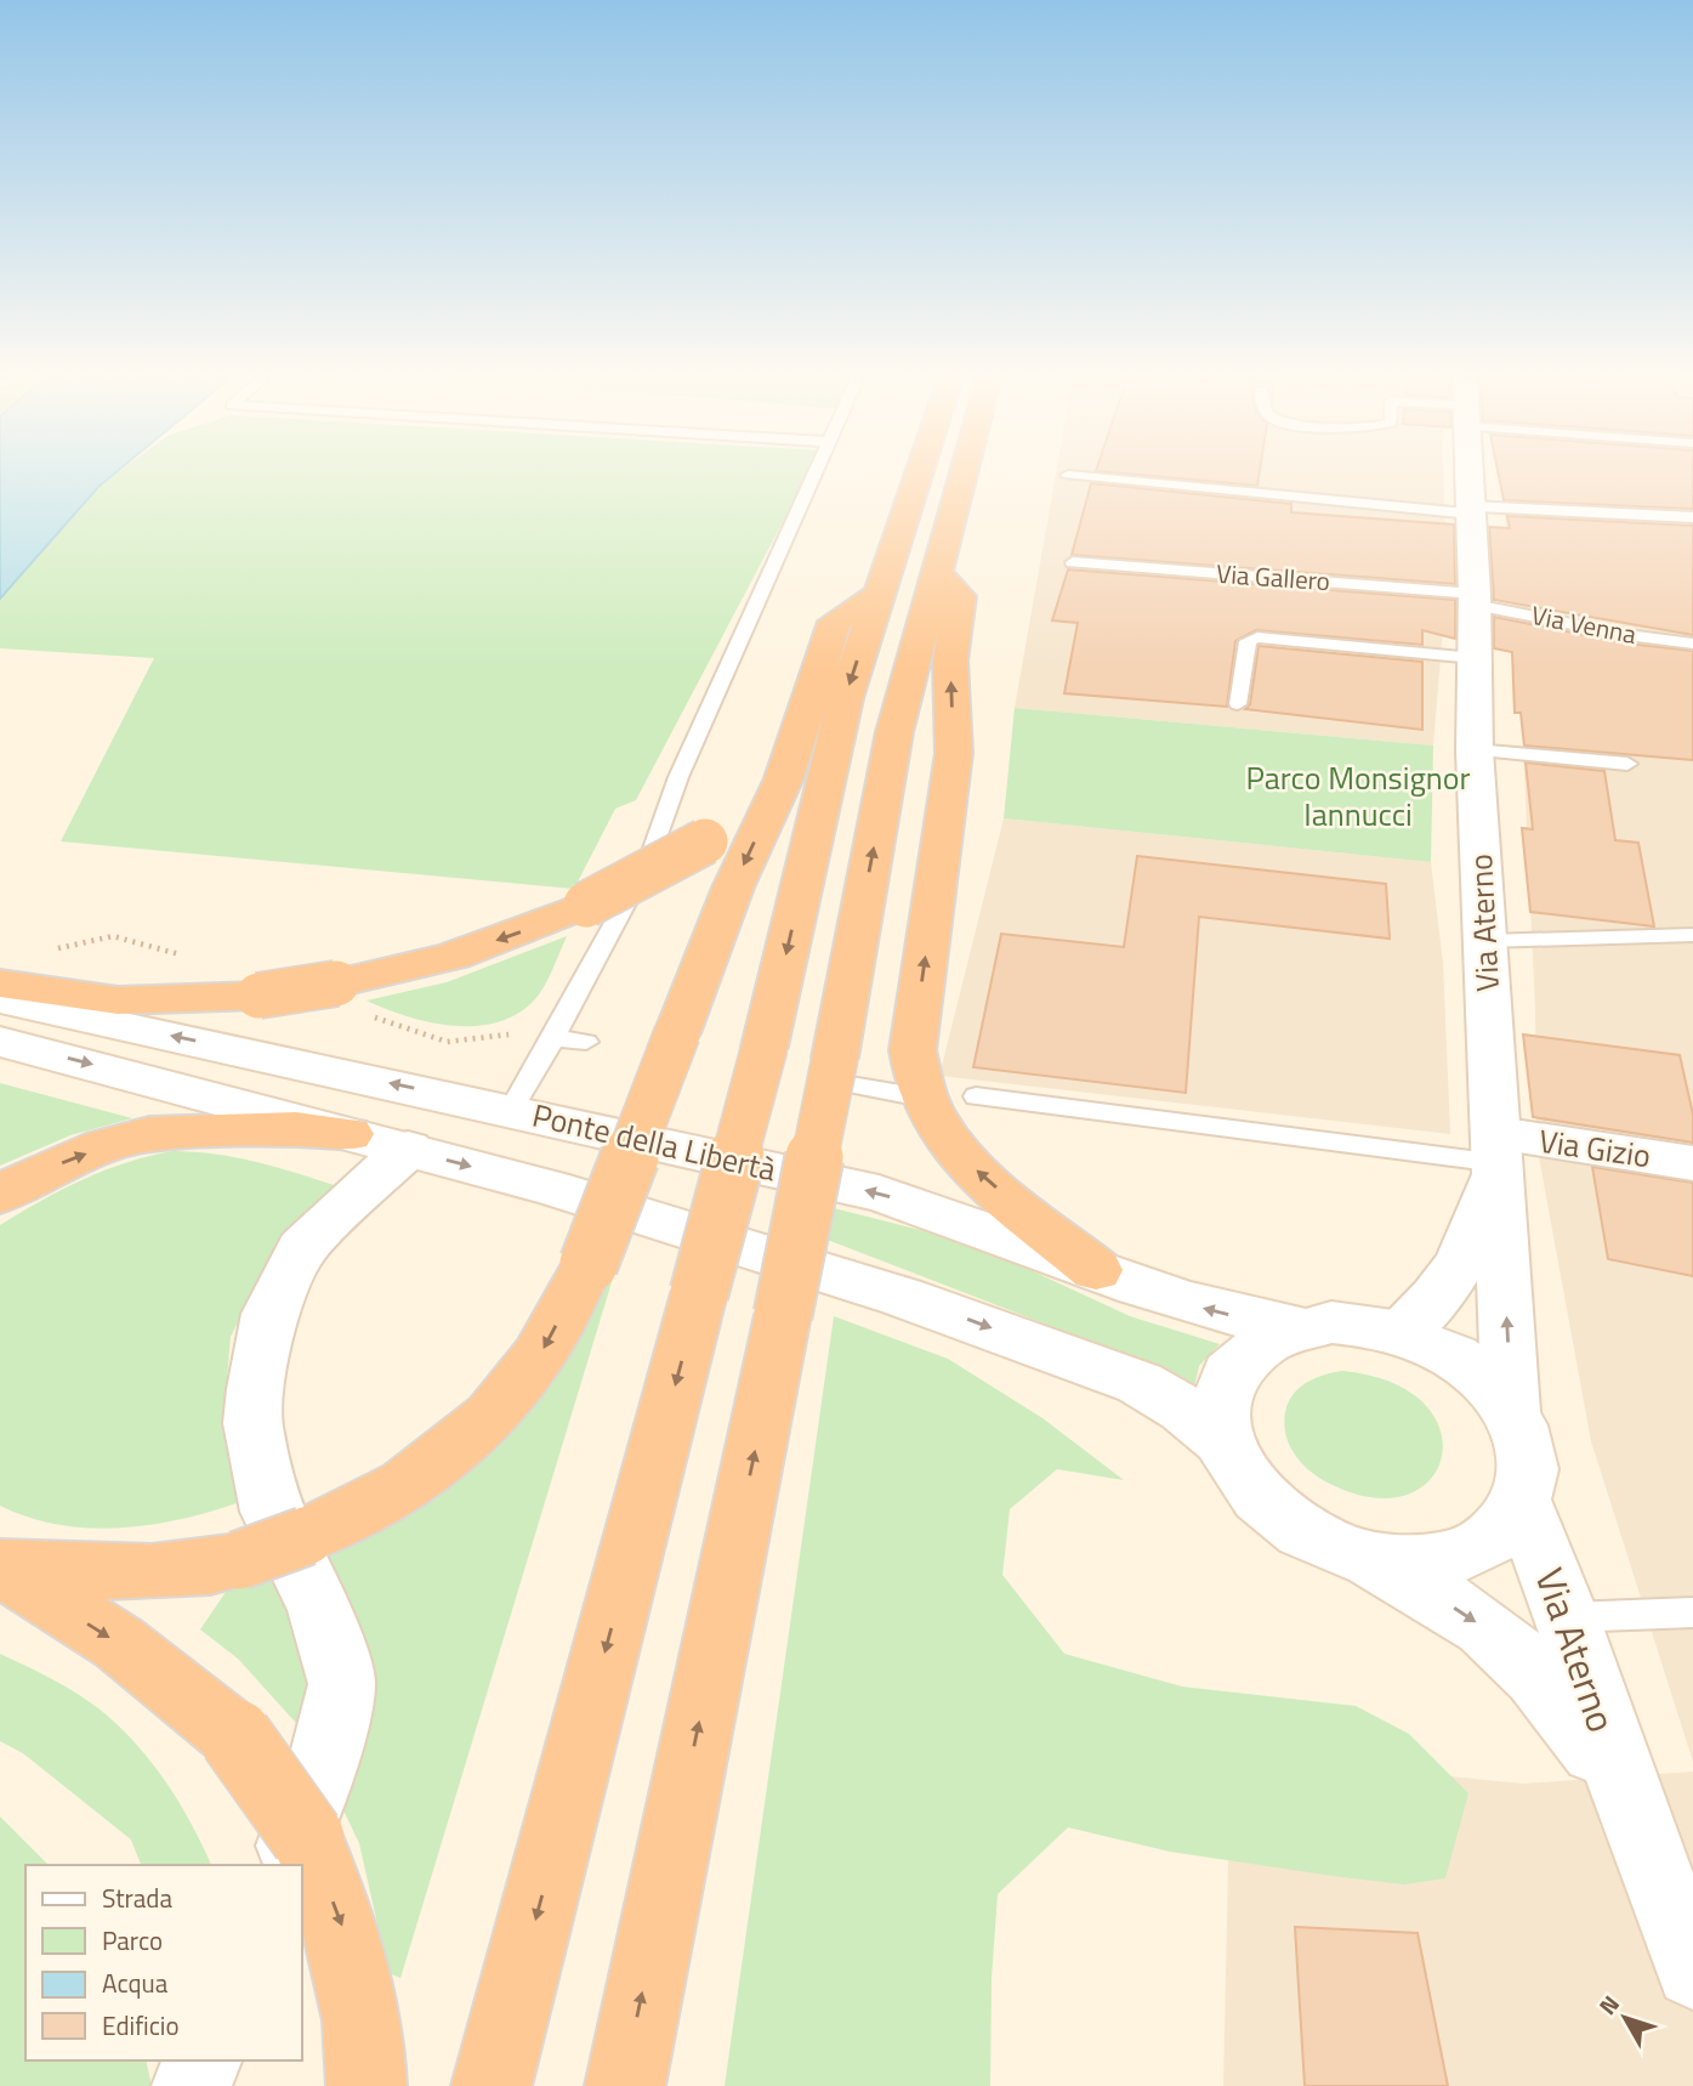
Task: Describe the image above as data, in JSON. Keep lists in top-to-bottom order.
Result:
{
  "streets": {
    "main road": ["Via Aterno", "Ponte della Libertà", "Via Gizio"],
    "lane": ["Via Gallero", "Via Venna"]
  },
  "crossings": [
    ["Via Gallero", "Via Venna"],
    ["Via Gallero", "Via Aterno"],
    ["Via Venna", "Via Aterno"],
    ["Via Aterno", "Ponte della Libertà"],
    ["Via Aterno", "Via Gizio"]
  ],
  "parks": ["Parco Monsignor Iannucci"],
  "legend": [
    "Strada",
    "Parco",
    "Acqua",
    "Edificio"
  ],
  "north": "top left"
}
